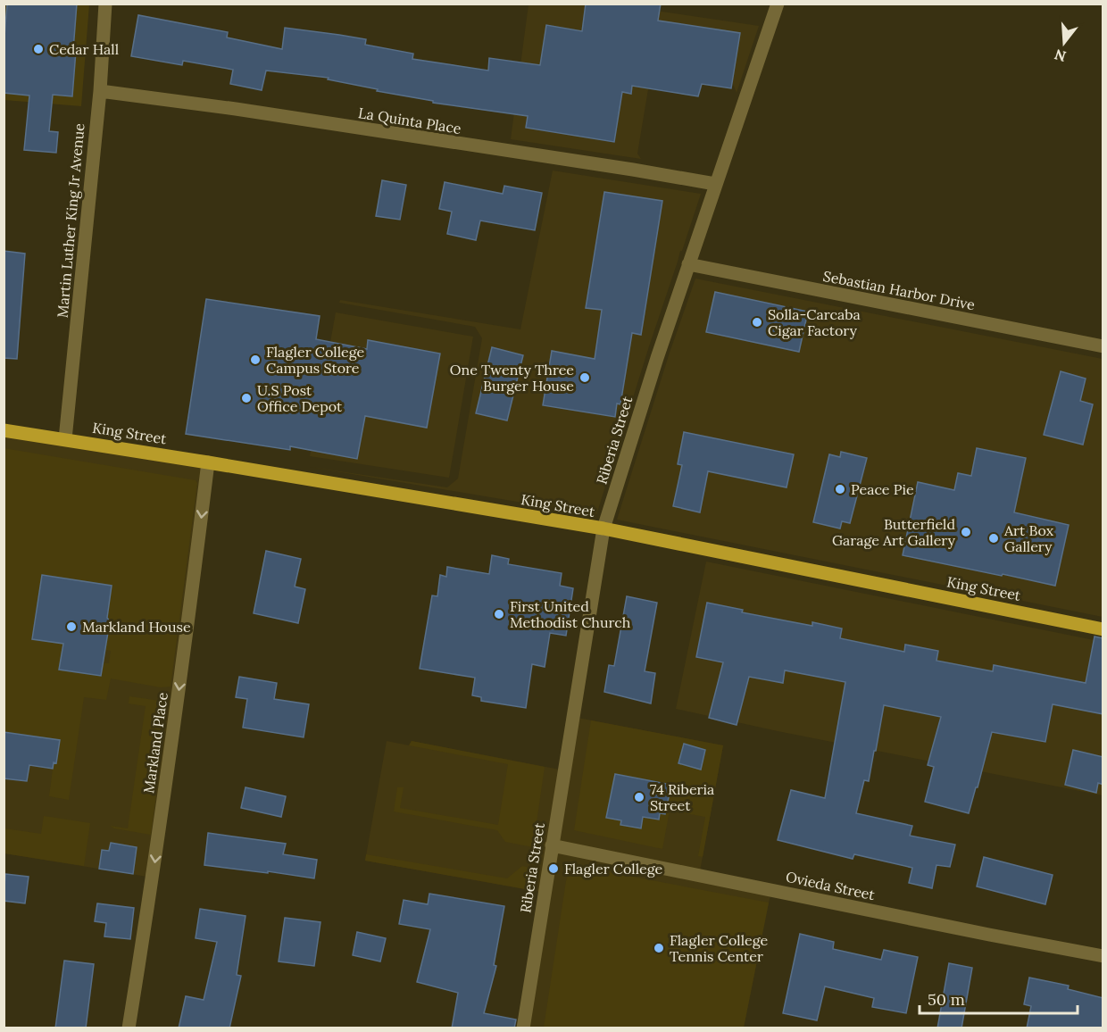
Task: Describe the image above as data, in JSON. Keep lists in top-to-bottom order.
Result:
{
  "streets": {
    "main road": ["King Street"],
    "street": [
      "La Quinta Place",
      "Martin Luther King Jr Avenue",
      "Sebastian Harbor Drive",
      "Riberia Street",
      "Markland Place",
      "Ovieda Street"
    ]
  },
  "crossings": [
    ["La Quinta Place", "Martin Luther King Jr Avenue"],
    ["La Quinta Place", "Riberia Street"],
    ["Martin Luther King Jr Avenue", "King Street"],
    ["Sebastian Harbor Drive", "Riberia Street"],
    ["King Street", "Riberia Street"],
    ["King Street", "Markland Place"],
    ["Riberia Street", "Ovieda Street"]
  ],
  "one_way": ["Markland Place"],
  "places": [
    "Cedar Hall",
    "Solla-Carcaba Cigar Factory",
    "Flagler College Campus Store",
    "One Twenty Three Burger House",
    "U.S Post Office Depot",
    "Peace Pie",
    "Butterfield Garage Art Gallery",
    "Art Box Gallery",
    "First United Methodist Church",
    "Markland House",
    "74 Riberia Street",
    "Flagler College",
    "Flagler College Tennis Center"
  ],
  "scale_bar": "50 m",
  "north": "bottom"
}
